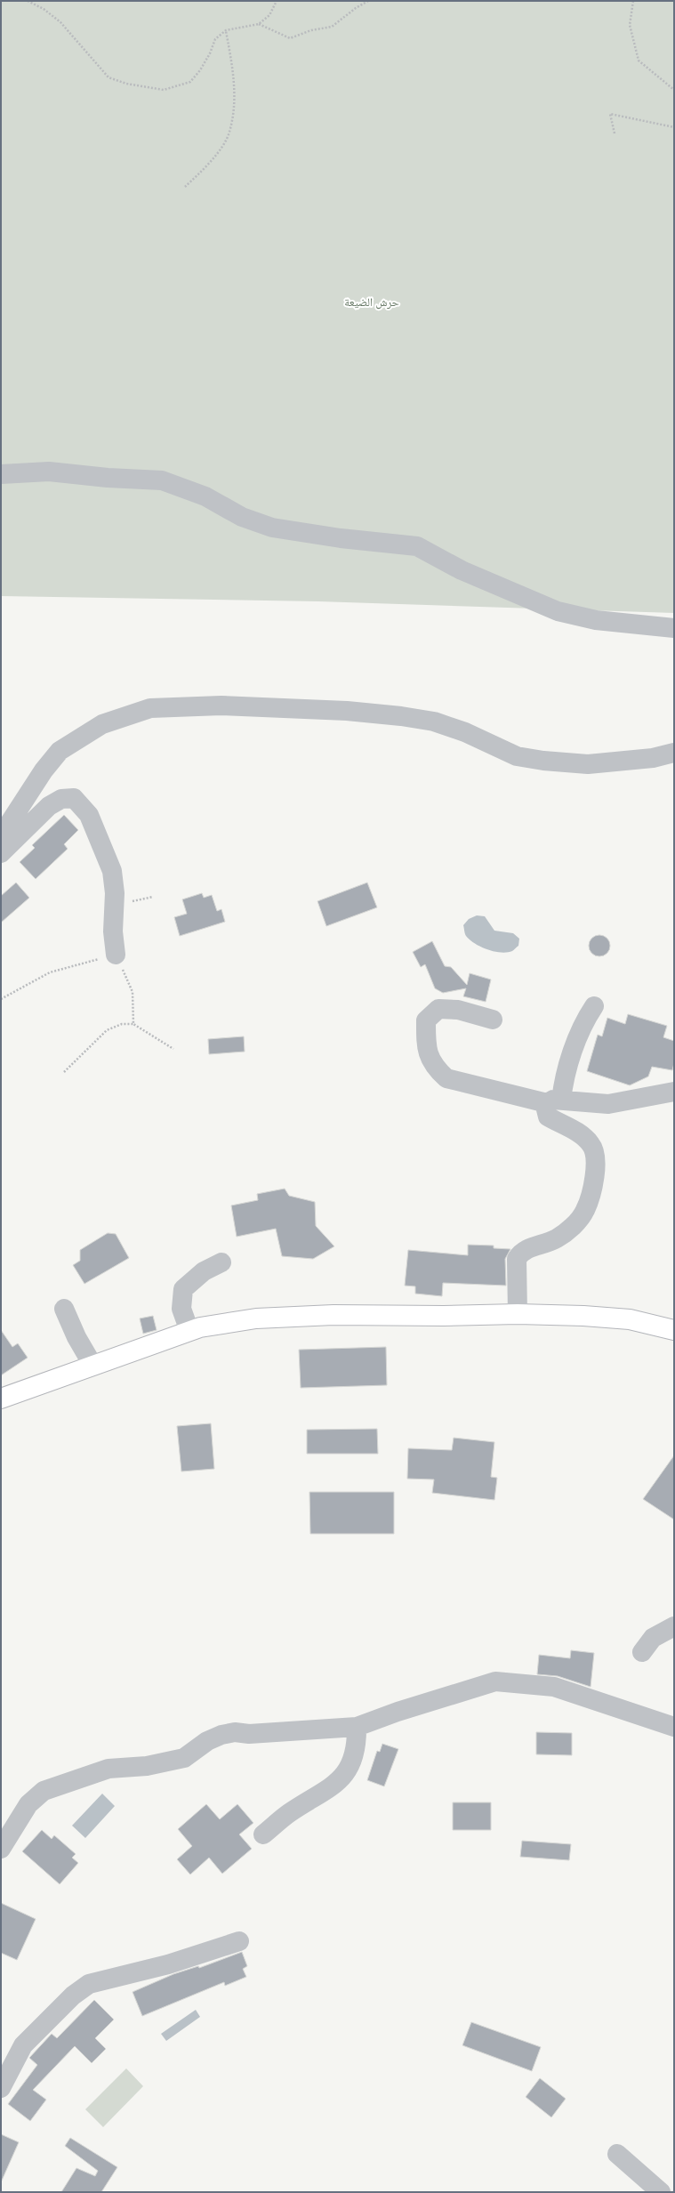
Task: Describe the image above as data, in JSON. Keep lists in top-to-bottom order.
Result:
{
  "parks": ["حرش الضيعة"]
}
